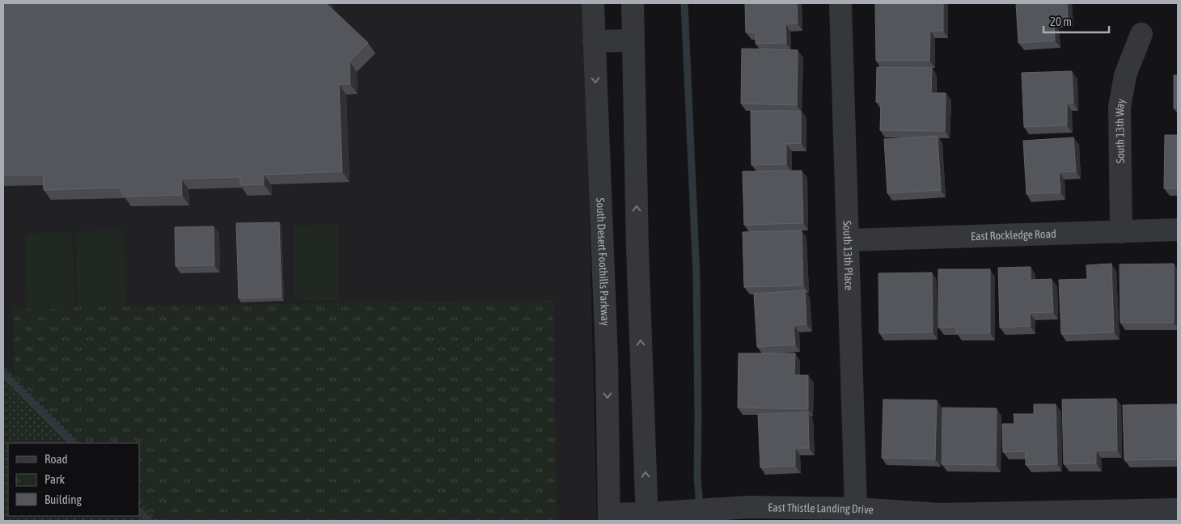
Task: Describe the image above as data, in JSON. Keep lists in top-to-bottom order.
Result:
{
  "streets": {
    "street": [
      "South 13th Way",
      "East Rockledge Road",
      "South 13th Place",
      "South Desert Foothills Parkway",
      "East Thistle Landing Drive"
    ]
  },
  "crossings": [
    ["South 13th Way", "East Rockledge Road"],
    ["East Rockledge Road", "South 13th Place"],
    ["South 13th Place", "East Thistle Landing Drive"],
    ["South Desert Foothills Parkway", "East Thistle Landing Drive"]
  ],
  "legend": ["Road", "Park", "Building"],
  "scale_bar": "20 m"
}
